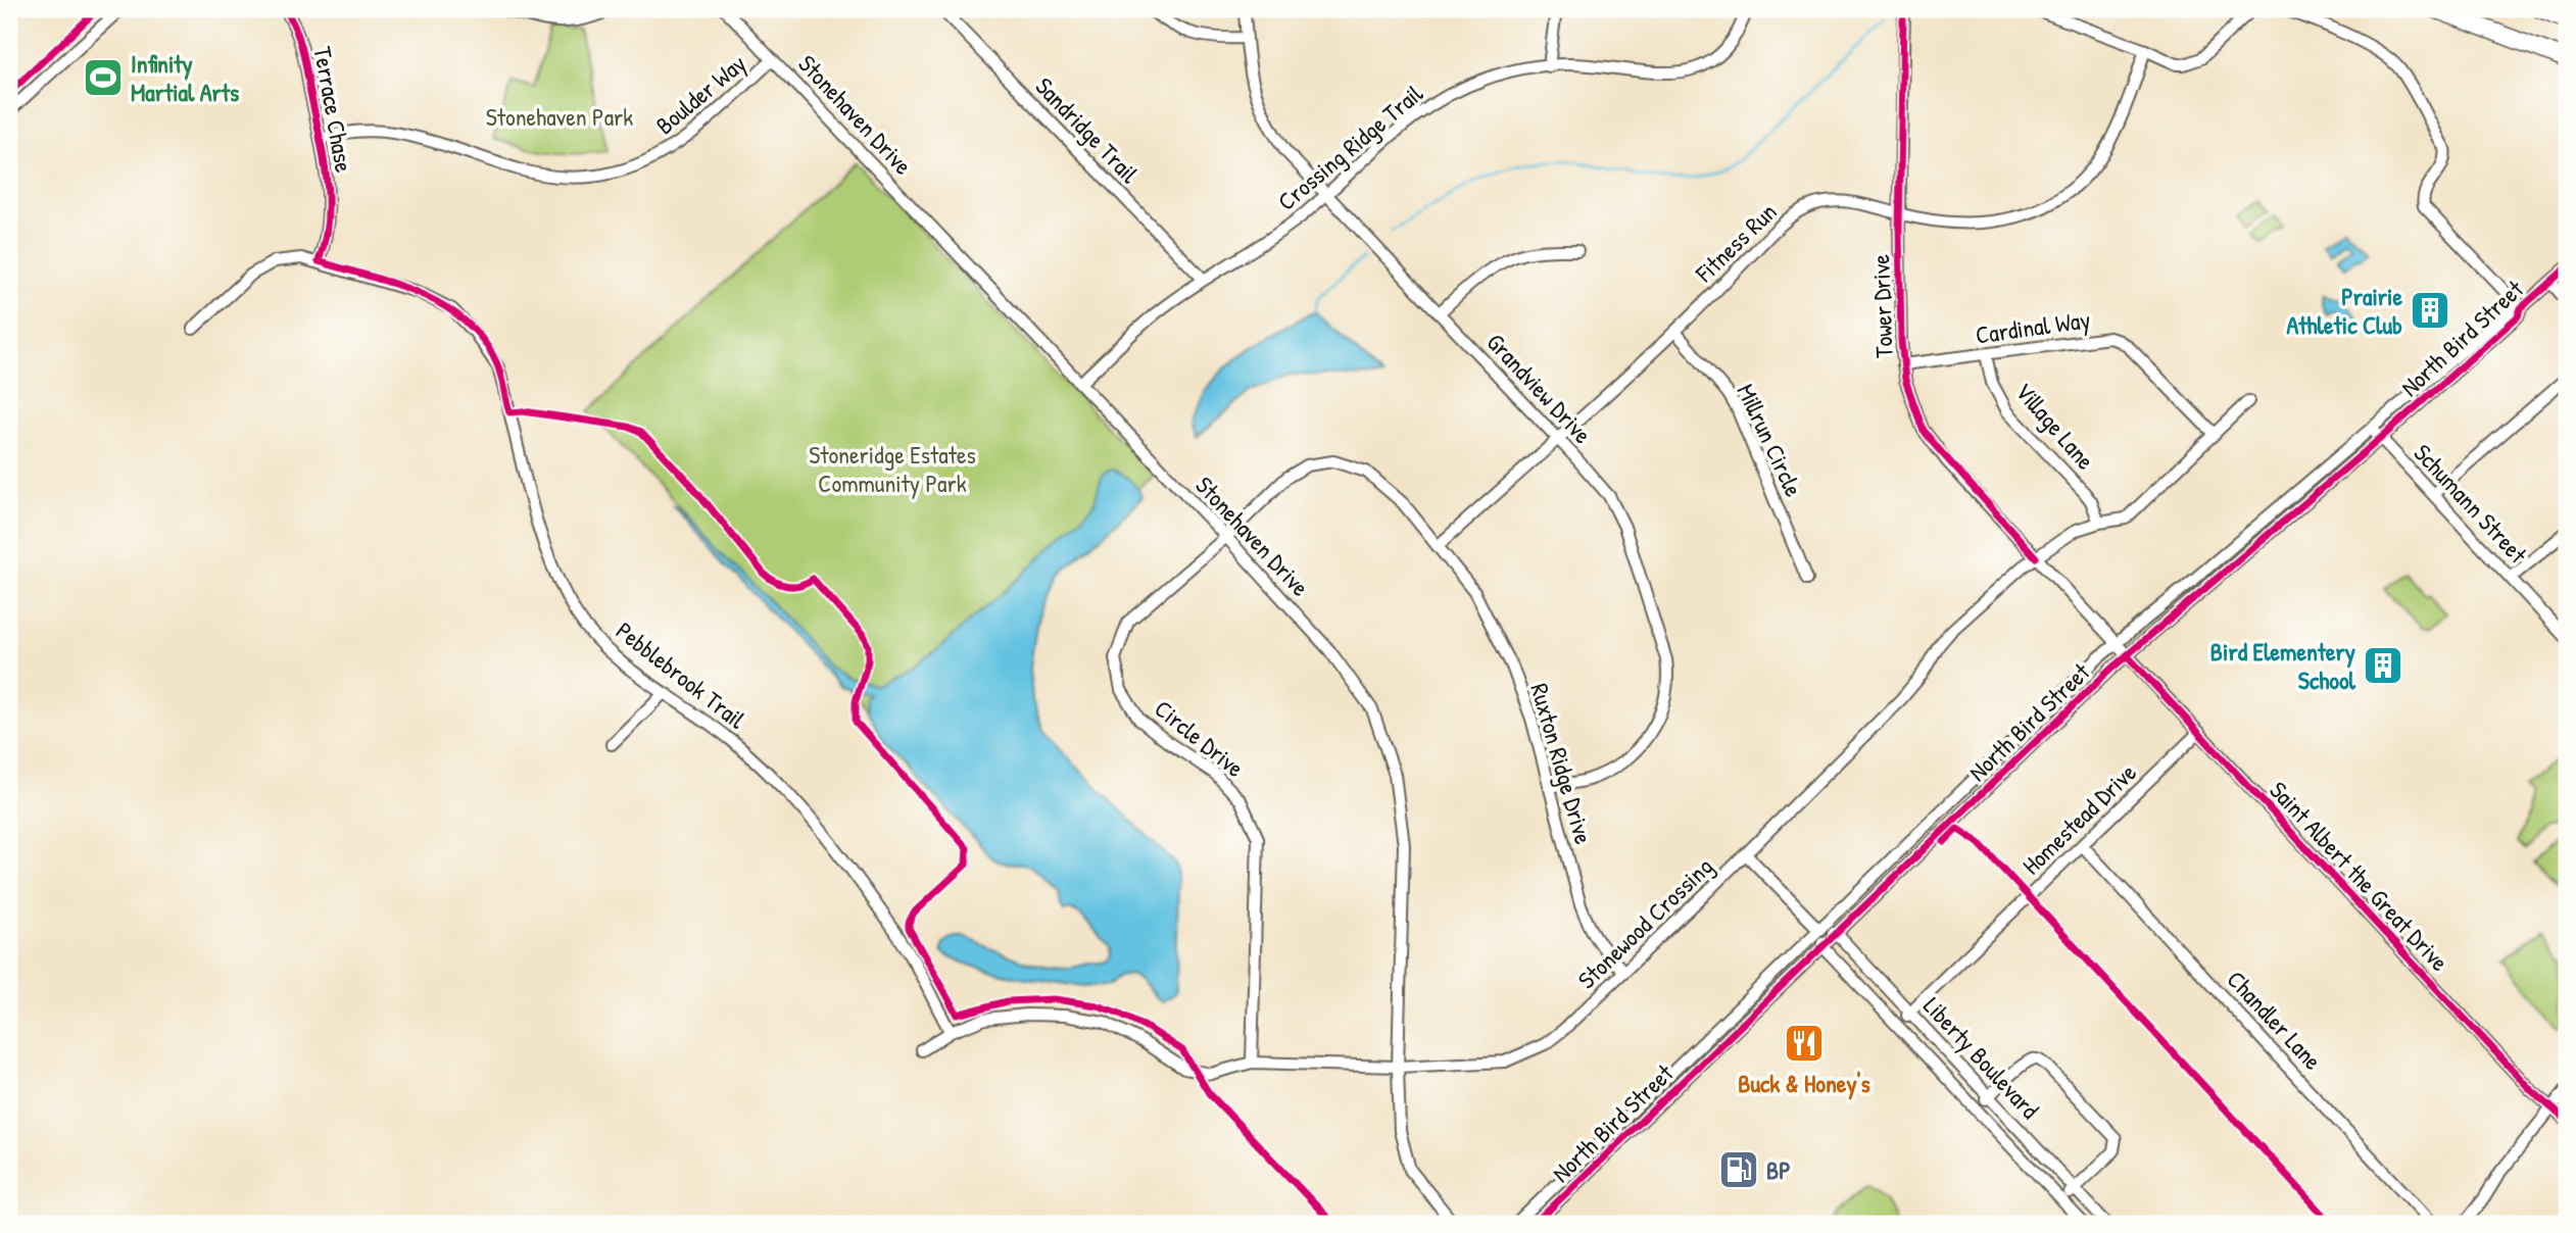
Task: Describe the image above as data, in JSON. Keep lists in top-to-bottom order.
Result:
{
  "streets": {
    "street": [
      "Boulder Way",
      "Terrace Chase",
      "Stonehaven Drive",
      "Sandridge Trail",
      "Crossing Ridge Trail",
      "Fitness Run",
      "Tower Drive",
      "Cardinal Way",
      "North Bird Street",
      "Grandview Drive",
      "Village Lane",
      "Millrun Circle",
      "Schumann Street",
      "Pebblebrook Trail",
      "Circle Drive",
      "Ruxton Ridge Drive",
      "Homestead Drive",
      "Saint Albert the Great Drive",
      "Stonewood Crossing",
      "Chandler Lane",
      "Liberty Boulevard"
    ]
  },
  "crossings": [
    ["Boulder Way", "Terrace Chase"],
    ["Boulder Way", "Stonehaven Drive"],
    ["Terrace Chase", "Pebblebrook Trail"],
    ["Stonehaven Drive", "Crossing Ridge Trail"],
    ["Stonehaven Drive", "Circle Drive"],
    ["Stonehaven Drive", "Ruxton Ridge Drive"],
    ["Stonehaven Drive", "Stonewood Crossing"],
    ["Sandridge Trail", "Crossing Ridge Trail"],
    ["Crossing Ridge Trail", "Grandview Drive"],
    ["Fitness Run", "Tower Drive"],
    ["Fitness Run", "Grandview Drive"],
    ["Fitness Run", "Millrun Circle"],
    ["Fitness Run", "Ruxton Ridge Drive"],
    ["Tower Drive", "Cardinal Way"],
    ["Tower Drive", "North Bird Street"],
    ["Tower Drive", "Saint Albert the Great Drive"],
    ["Tower Drive", "Stonewood Crossing"],
    ["Cardinal Way", "Village Lane"],
    ["Cardinal Way", "Stonewood Crossing"],
    ["North Bird Street", "Schumann Street"],
    ["North Bird Street", "Saint Albert the Great Drive"],
    ["North Bird Street", "Liberty Boulevard"],
    ["Grandview Drive", "Ruxton Ridge Drive"],
    ["Village Lane", "Stonewood Crossing"],
    ["Pebblebrook Trail", "Stonewood Crossing"],
    ["Circle Drive", "Ruxton Ridge Drive"],
    ["Circle Drive", "Stonewood Crossing"],
    ["Ruxton Ridge Drive", "Stonewood Crossing"],
    ["Homestead Drive", "Saint Albert the Great Drive"],
    ["Homestead Drive", "Chandler Lane"],
    ["Homestead Drive", "Liberty Boulevard"]
  ],
  "parks": ["Stonehaven Park", "Stoneridge Estates Community Park"],
  "places": {
    "sports": ["Infinity Martial Arts"],
    "building": ["Prairie Athletic Club", "Bird Elementery School"],
    "restaurant": ["Buck & Honey's"],
    "fuel station": ["BP"]
  }
}
